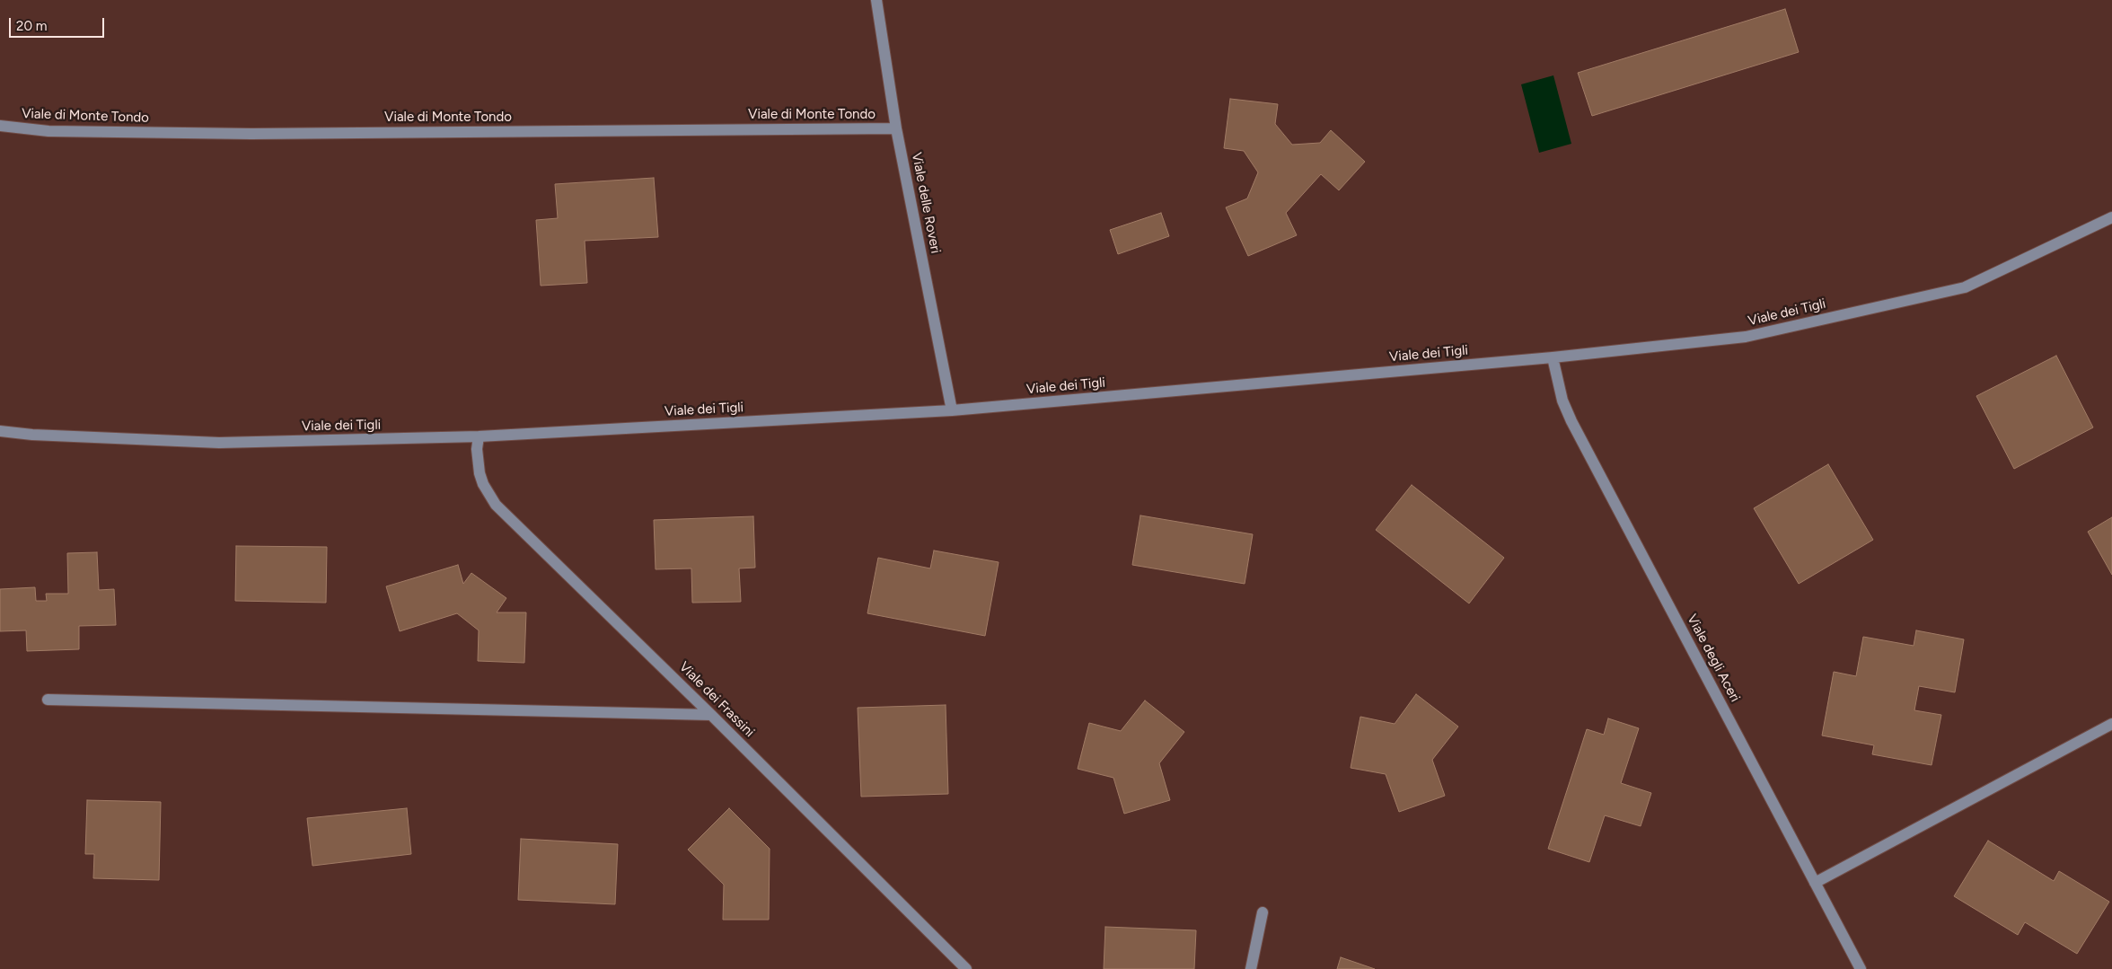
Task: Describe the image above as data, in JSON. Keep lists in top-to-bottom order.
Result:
{
  "streets": {
    "street": [
      "Viale di Monte Tondo",
      "Viale delle Roveri",
      "Viale dei Tigli",
      "Viale degli Aceri",
      "Viale dei Frassini"
    ]
  },
  "crossings": [
    ["Viale di Monte Tondo", "Viale delle Roveri"],
    ["Viale delle Roveri", "Viale dei Tigli"],
    ["Viale dei Tigli", "Viale degli Aceri"],
    ["Viale dei Tigli", "Viale dei Frassini"]
  ],
  "scale_bar": "20 m"
}
